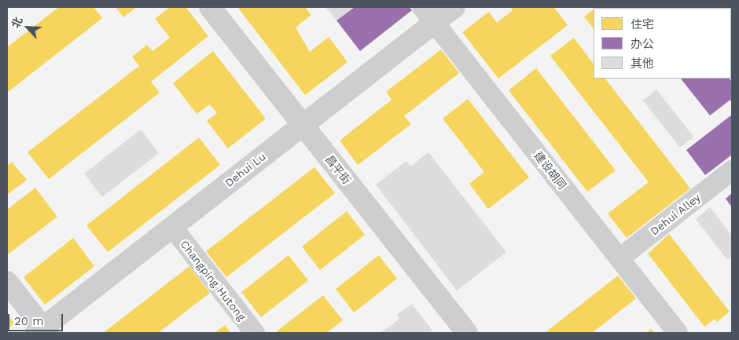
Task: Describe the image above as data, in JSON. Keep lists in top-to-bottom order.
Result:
{
  "streets": {
    "street": [
      "Dehui Lu",
      "昌平街",
      "建设胡同",
      "Dehui Alley",
      "Changping Hutong"
    ]
  },
  "crossings": [
    ["Dehui Lu", "昌平街"],
    ["Dehui Lu", "建设胡同"],
    ["Dehui Lu", "Changping Hutong"],
    ["建设胡同", "Dehui Alley"]
  ],
  "legend": ["住宅", "办公", "其他"],
  "scale_bar": "20 m",
  "north": "top left"
}
